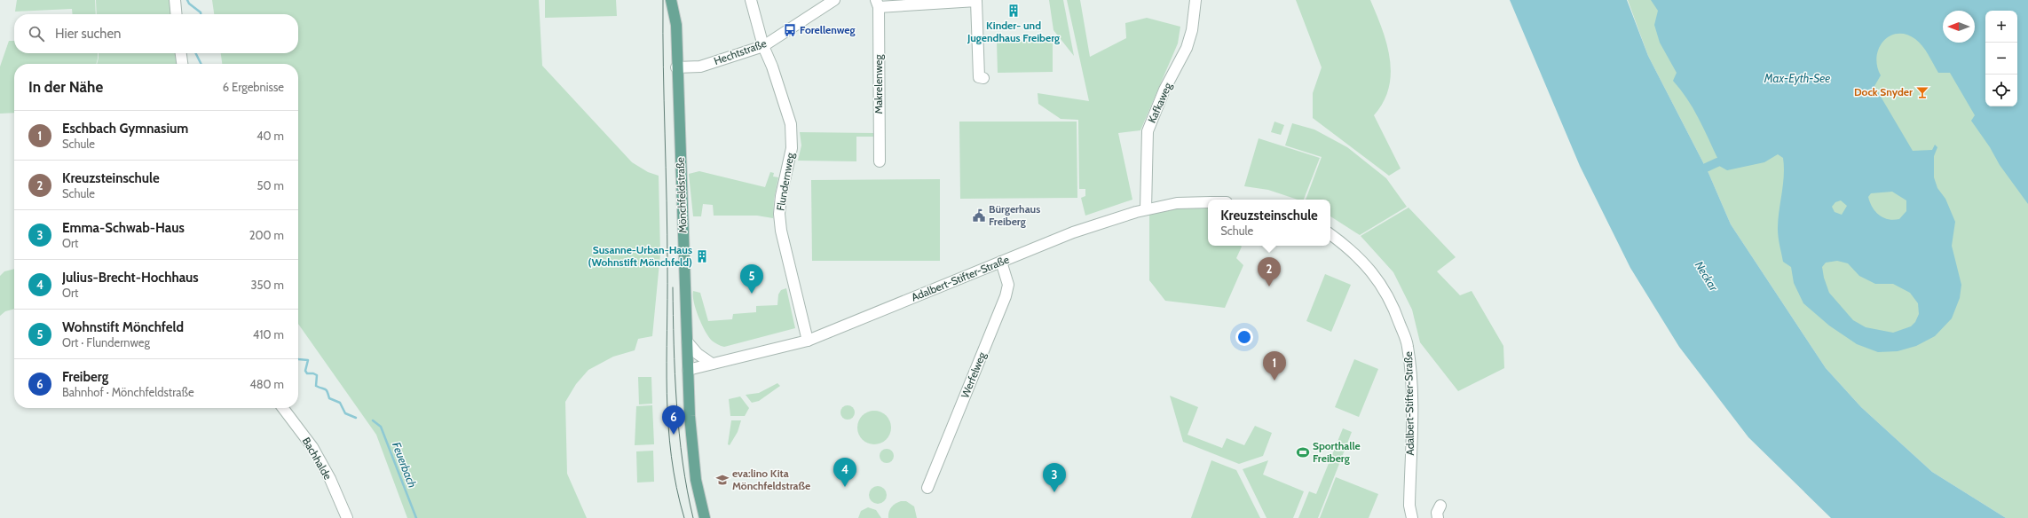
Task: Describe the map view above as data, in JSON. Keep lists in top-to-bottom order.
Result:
{
  "streets": {
    "main road": ["Mönchfeldstraße"],
    "street": [
      "Hechtstraße",
      "Makrelenweg",
      "Kafkaweg",
      "Flundernweg",
      "Adalbert-Stifter-Straße",
      "Werfelweg",
      "Bachhalde"
    ]
  },
  "crossings": [
    ["Hechtstraße", "Flundernweg"],
    ["Hechtstraße", "Mönchfeldstraße"],
    ["Kafkaweg", "Adalbert-Stifter-Straße"],
    ["Flundernweg", "Adalbert-Stifter-Straße"],
    ["Mönchfeldstraße", "Adalbert-Stifter-Straße"],
    ["Adalbert-Stifter-Straße", "Werfelweg"]
  ],
  "water": ["Max-Eyth-See", "Neckar", "Feuerbach"],
  "places": {
    "building": ["Kinder- und Jugendhaus Freiberg", "Susanne-Urban-Haus (Wohnstift Mönchfeld)"],
    "bus stop": ["Forellenweg"],
    "bar": ["Dock Snyder"],
    "public building": ["Bürgerhaus Freiberg"],
    "sports": ["Sporthalle Freiberg"],
    "school or university": ["eva:lino Kita Mönchfeldstraße"]
  },
  "north": "left",
  "page": {
    "map_buttons": ["+", "−"],
    "search": "Hier suchen",
    "heading": ["In der Nähe", "6 Ergebnisse"],
    "list": [
      {
        "mark": "1",
        "name": "Eschbach Gymnasium",
        "note": "Schule",
        "value": "40 m"
      },
      {
        "mark": "2",
        "name": "Kreuzsteinschule",
        "note": "Schule",
        "value": "50 m"
      },
      {
        "mark": "3",
        "name": "Emma-Schwab-Haus",
        "note": "Ort",
        "value": "200 m"
      },
      {
        "mark": "4",
        "name": "Julius-Brecht-Hochhaus",
        "note": "Ort",
        "value": "350 m"
      },
      {
        "mark": "5",
        "name": "Wohnstift Mönchfeld",
        "note": "Ort · Flundernweg",
        "value": "410 m"
      },
      {
        "mark": "6",
        "name": "Freiberg",
        "note": "Bahnhof · Mönchfeldstraße",
        "value": "480 m"
      }
    ],
    "popup": ["Kreuzsteinschule", "Schule"],
    "pins": [
      "2",
      "5",
      "1",
      "6",
      "4",
      "3"
    ]
  }
}
